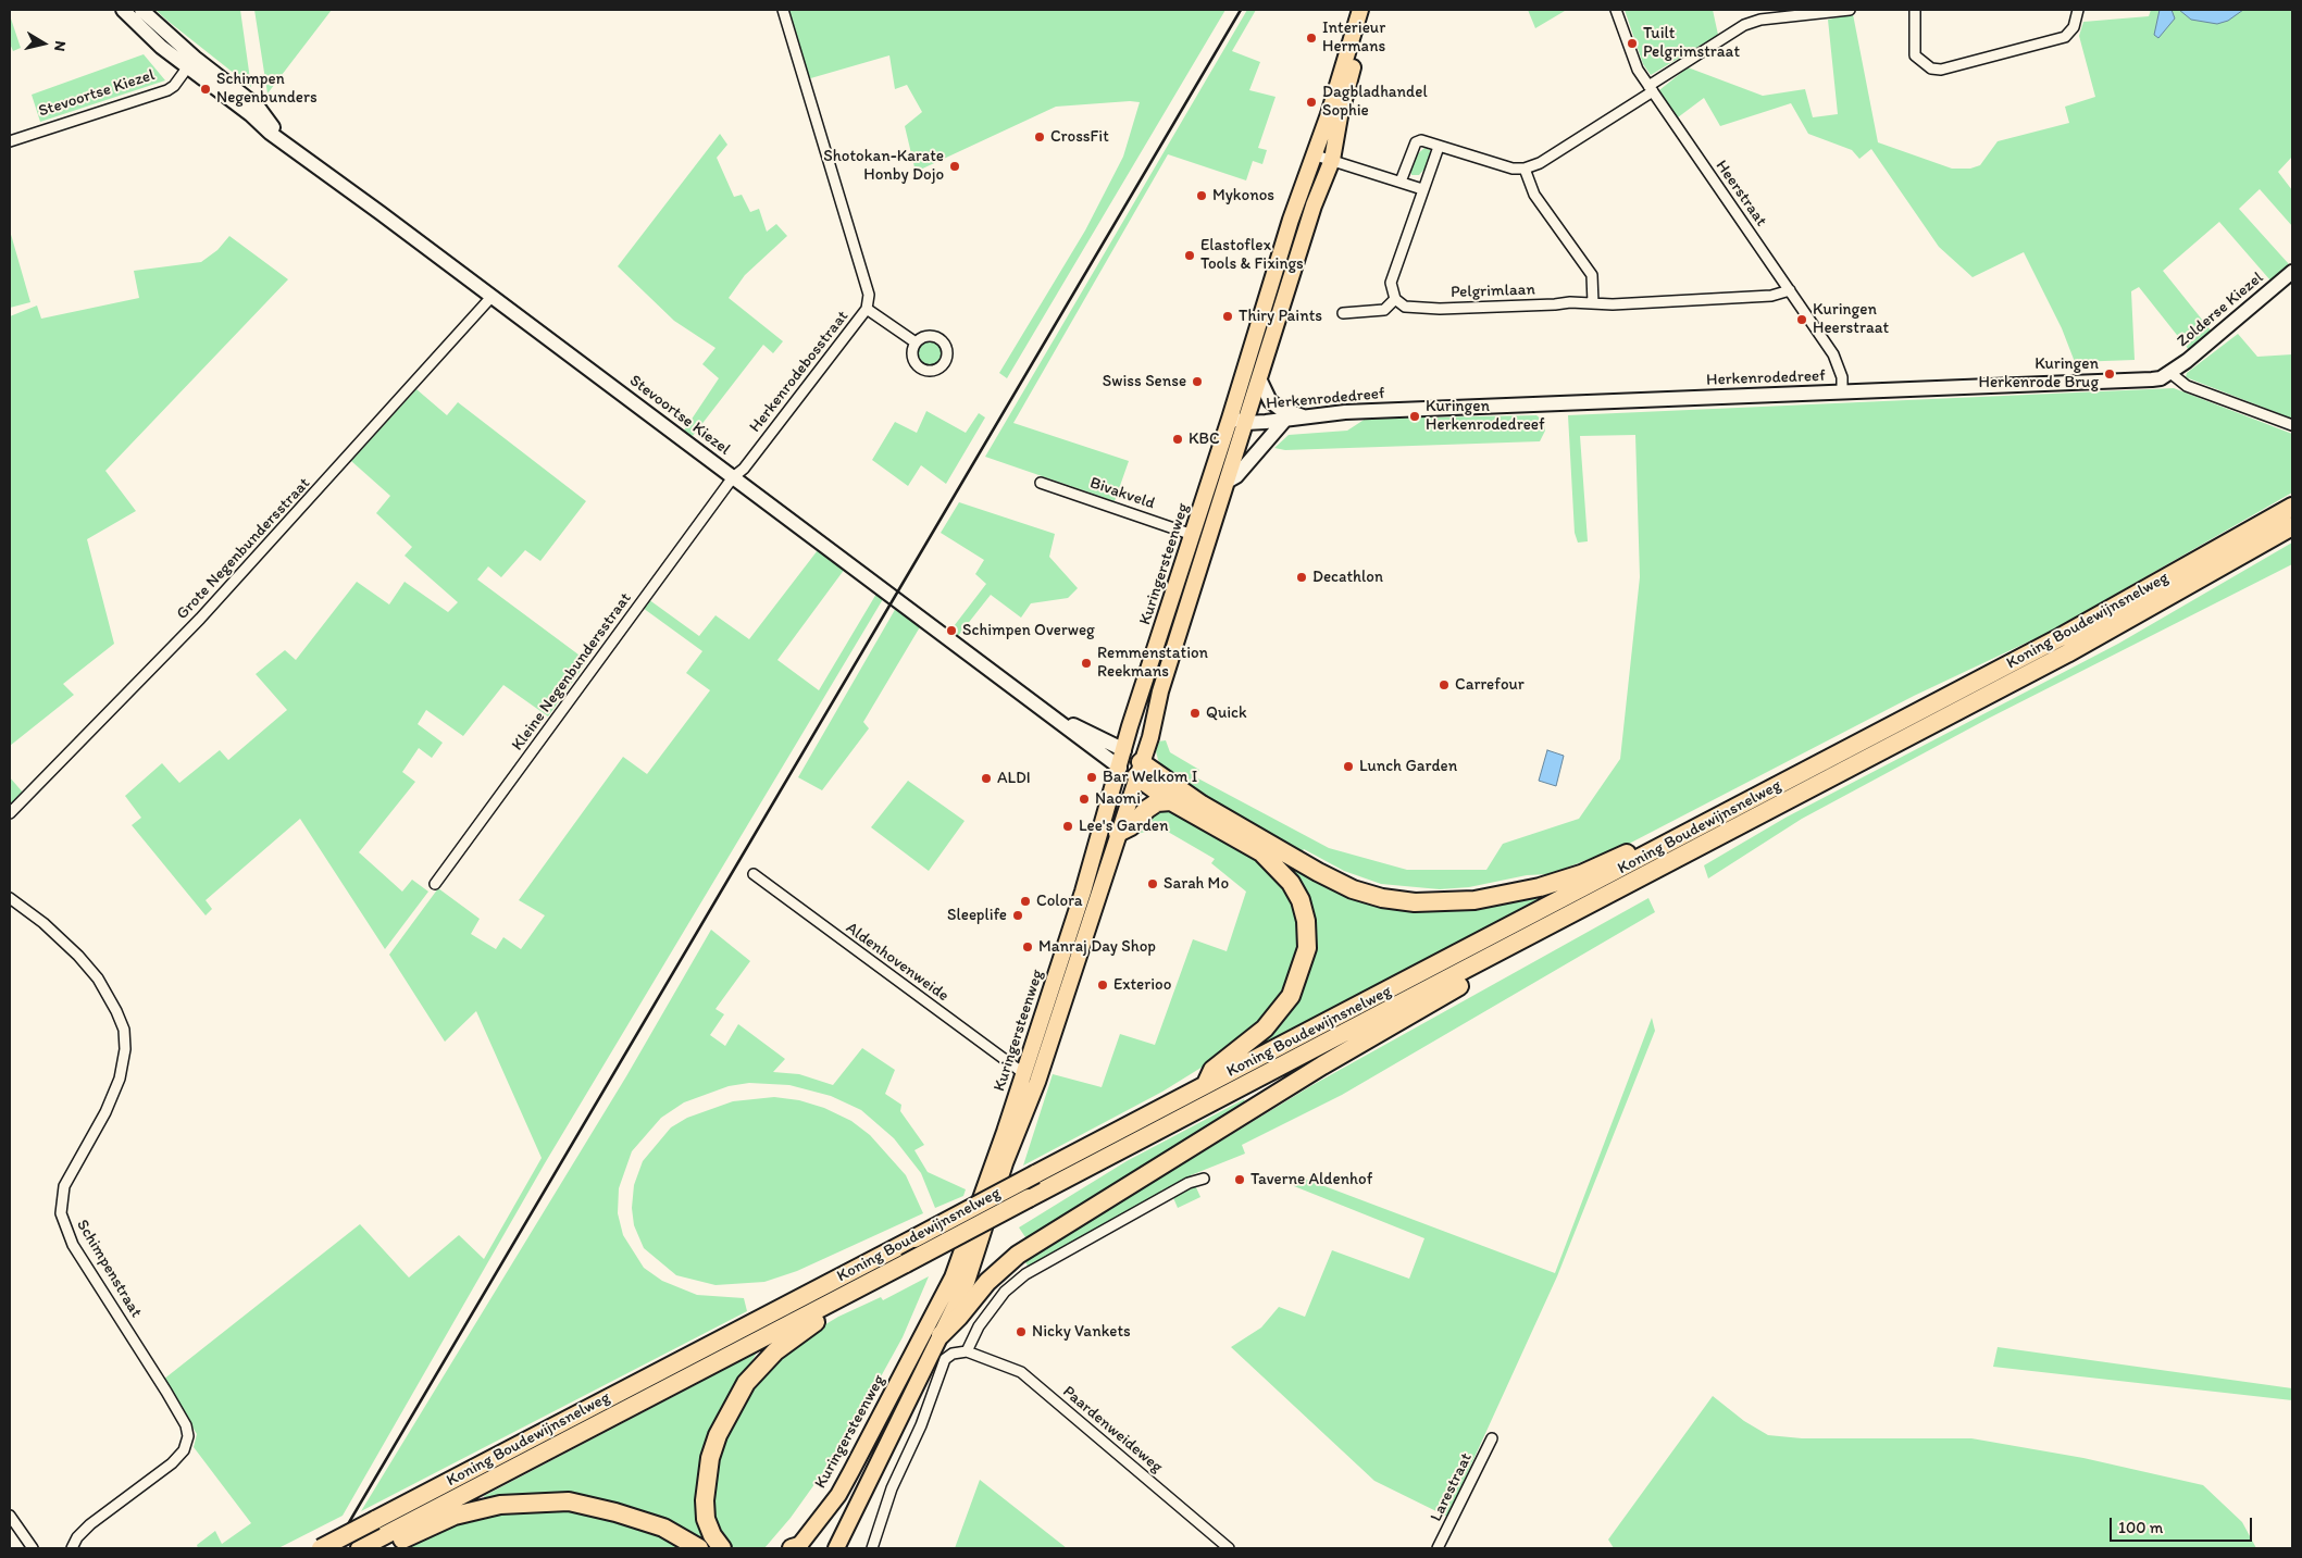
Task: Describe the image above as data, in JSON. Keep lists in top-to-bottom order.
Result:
{
  "streets": {
    "highway": ["Koning Boudewijnsnelweg"],
    "main road": [
      "Stevoortse Kiezel",
      "Zolderse Kiezel",
      "Herkenrodedreef",
      "Kuringersteenweg"
    ],
    "street": [
      "Heerstraat",
      "Pelgrimlaan",
      "Herkenrodebosstraat",
      "Bivakveld",
      "Grote Negenbundersstraat",
      "Kleine Negenbundersstraat",
      "Aldenhovenweide",
      "Schimpenstraat",
      "Paardenweideweg",
      "Larestraat"
    ]
  },
  "crossings": [
    ["Stevoortse Kiezel", "Herkenrodebosstraat"],
    ["Stevoortse Kiezel", "Grote Negenbundersstraat"],
    ["Stevoortse Kiezel", "Kuringersteenweg"],
    ["Stevoortse Kiezel", "Kleine Negenbundersstraat"],
    ["Heerstraat", "Pelgrimlaan"],
    ["Heerstraat", "Herkenrodedreef"],
    ["Zolderse Kiezel", "Herkenrodedreef"],
    ["Herkenrodebosstraat", "Kleine Negenbundersstraat"],
    ["Herkenrodedreef", "Kuringersteenweg"],
    ["Bivakveld", "Kuringersteenweg"],
    ["Kuringersteenweg", "Aldenhovenweide"]
  ],
  "places": [
    "Interieur Hermans",
    "Tuilt Pelgrimstraat",
    "Schimpen Negenbunders",
    "Dagbladhandel Sophie",
    "CrossFit",
    "Shotokan-Karate Honby Dojo",
    "Mykonos",
    "Elastoflex Tools & Fixings",
    "Thiry Paints",
    "Kuringen Heerstraat",
    "Kuringen Herkenrode Brug",
    "Swiss Sense",
    "Kuringen Herkenrodedreef",
    "KBC",
    "Decathlon",
    "Schimpen Overweg",
    "Remmenstation Reekmans",
    "Carrefour",
    "Quick",
    "Lunch Garden",
    "Bar Welkom I",
    "ALDI",
    "Naomi",
    "Lee's Garden",
    "Sarah Mo",
    "Colora",
    "Sleeplife",
    "Manraj Day Shop",
    "Exterioo",
    "Taverne Aldenhof",
    "Nicky Vankets"
  ],
  "scale_bar": "100 m",
  "north": "right"
}
